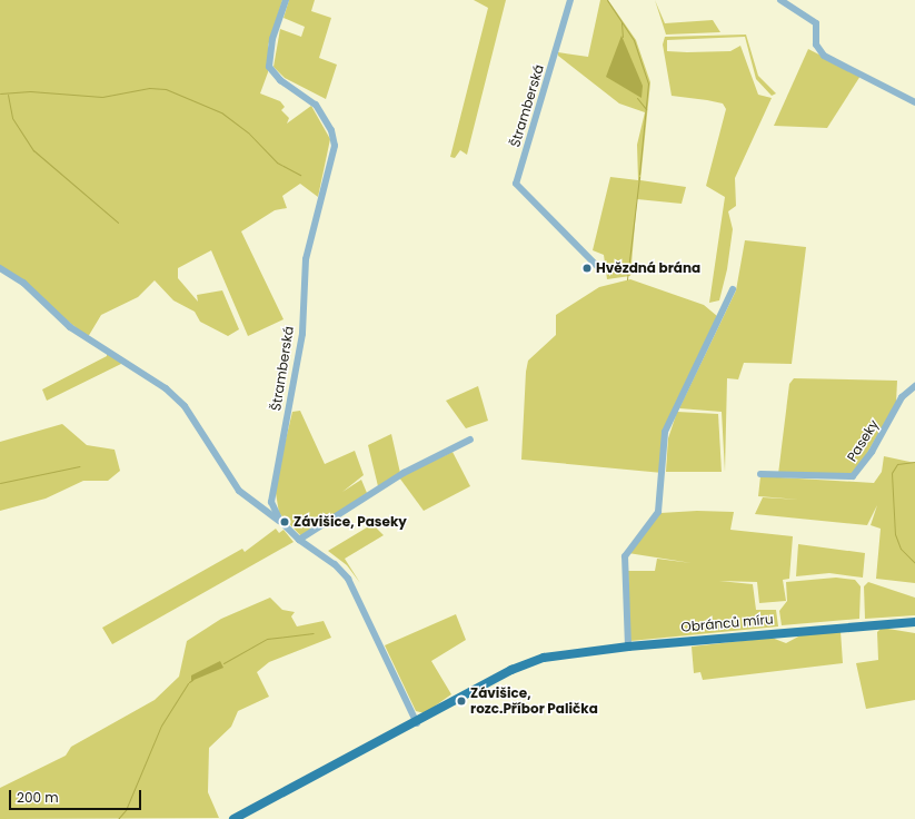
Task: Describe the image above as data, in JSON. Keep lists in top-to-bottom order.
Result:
{
  "streets": {
    "main road": ["Obránců míru"],
    "street": ["Štramberská", "Paseky"]
  },
  "crossings": [
    ["Štramberská", "Obránců míru"]
  ],
  "places": ["Hvězdná brána", "Závišice, Paseky", "Závišice, rozc.Příbor Palička"],
  "scale_bar": "200 m"
}
